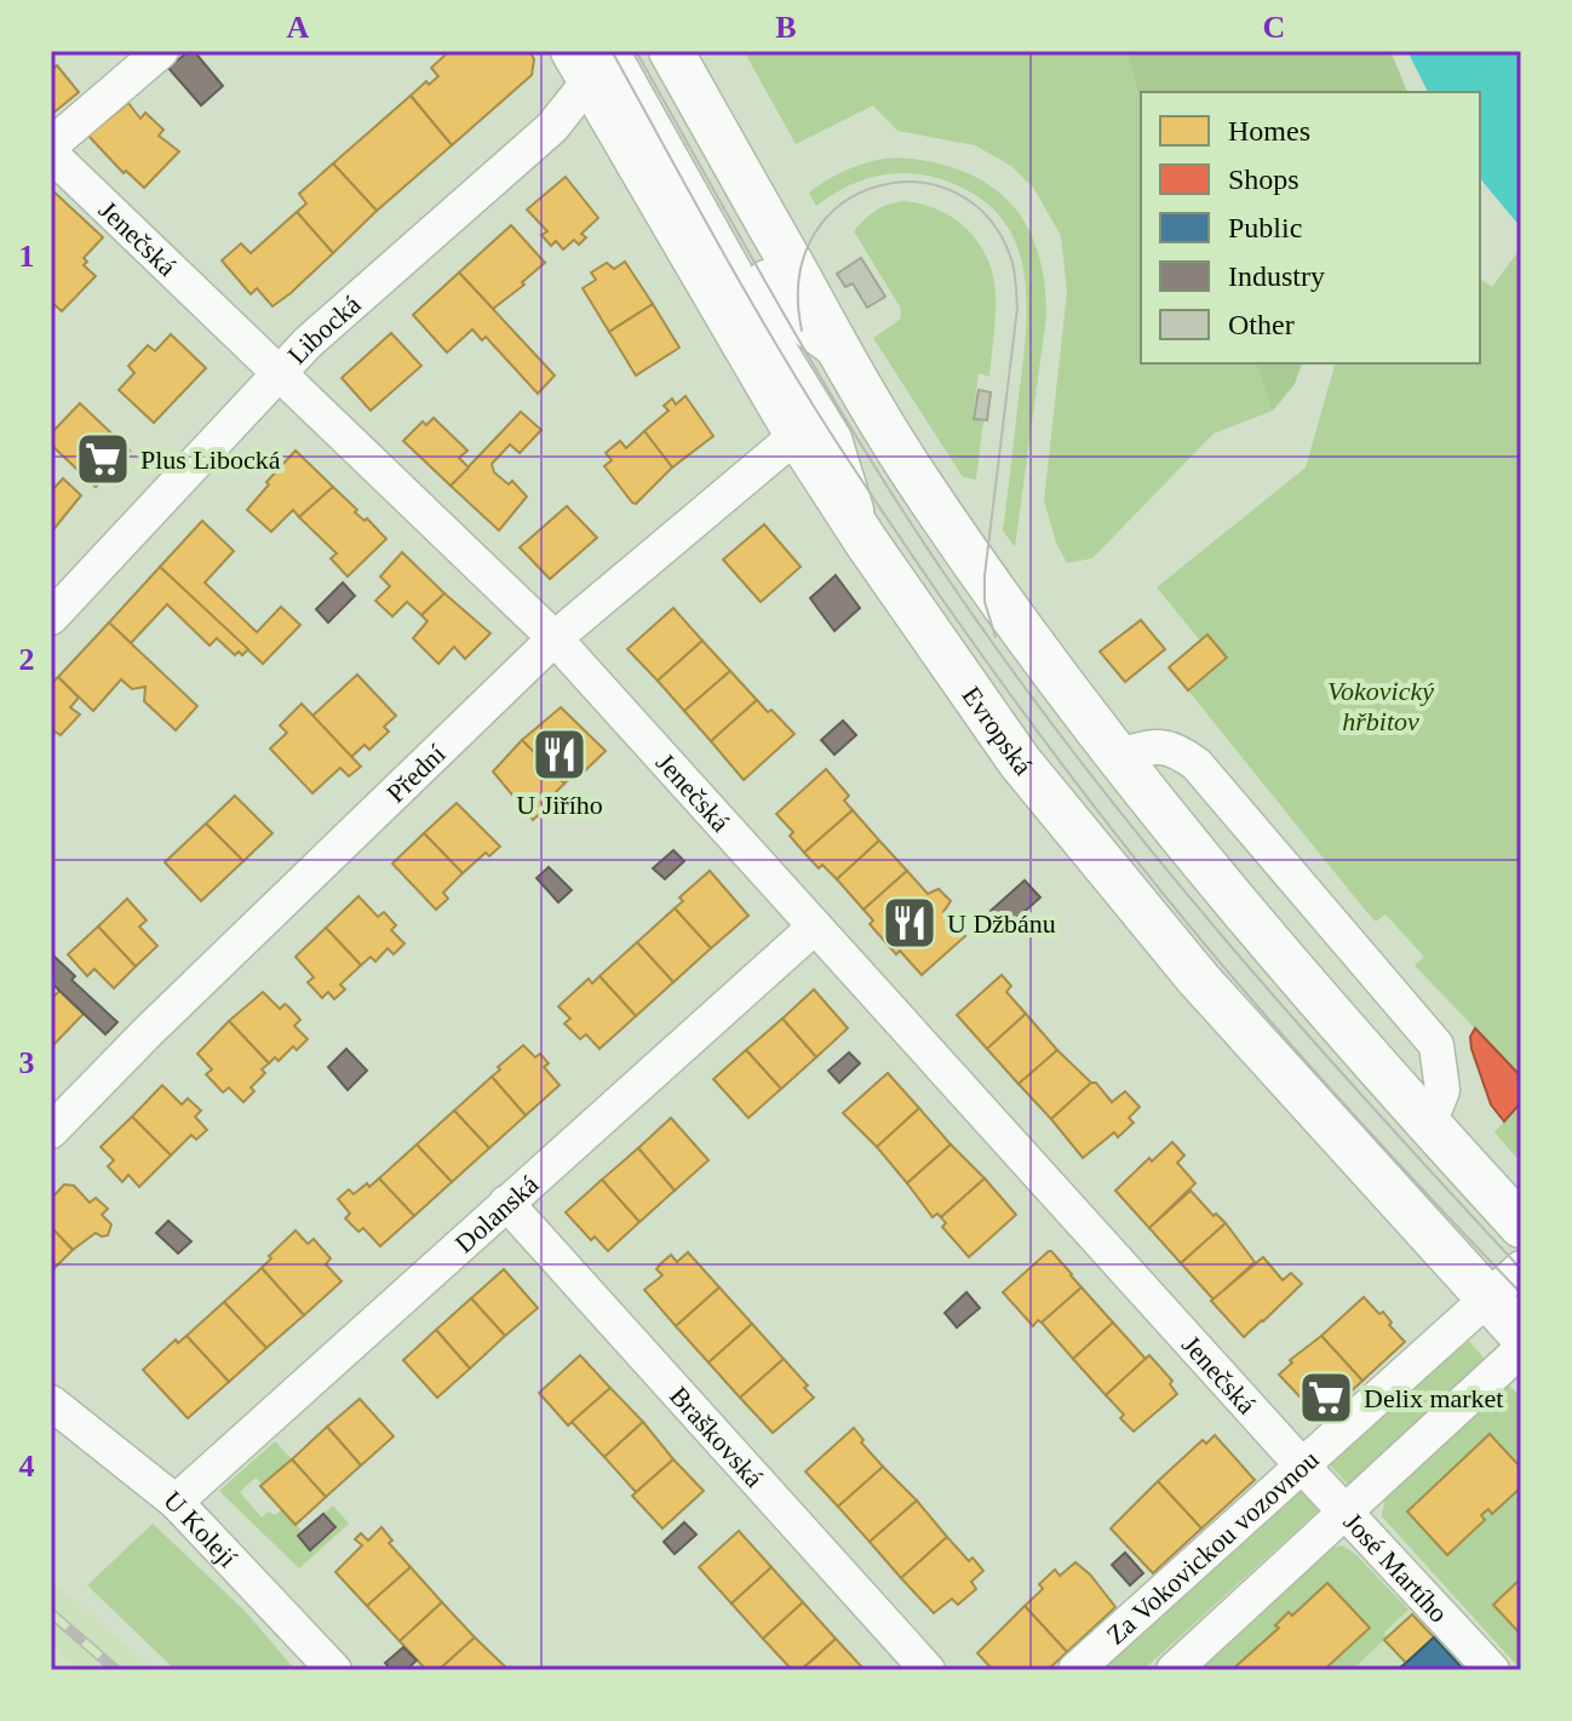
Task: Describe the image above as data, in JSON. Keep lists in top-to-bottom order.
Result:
{
  "streets": {
    "main road": ["Evropská"],
    "street": [
      "Jenečská",
      "Libocká",
      "Přední",
      "Dolanská",
      "Braškovská",
      "U Kolejí",
      "Za Vokovickou vozovnou",
      "José Martího"
    ]
  },
  "crossings": [
    ["Jenečská", "Libocká"],
    ["Jenečská", "Přední"],
    ["Jenečská", "Dolanská"],
    ["Jenečská", "Za Vokovickou vozovnou"],
    ["Jenečská", "José Martího"],
    ["Libocká", "Evropská"],
    ["Evropská", "Přední"],
    ["Evropská", "Za Vokovickou vozovnou"],
    ["Dolanská", "Braškovská"],
    ["Dolanská", "U Kolejí"],
    ["Za Vokovickou vozovnou", "José Martího"]
  ],
  "parks": ["Vokovický hřbitov"],
  "places": {
    "supermarket": ["Plus Libocká", "Delix market"],
    "restaurant": ["U Jiřího", "U Džbánu"]
  },
  "legend": [
    "Homes",
    "Shops",
    "Public",
    "Industry",
    "Other"
  ],
  "grid": {
    "columns": ["A", "B", "C"],
    "rows": [
      "1",
      "2",
      "3",
      "4"
    ]
  }
}
